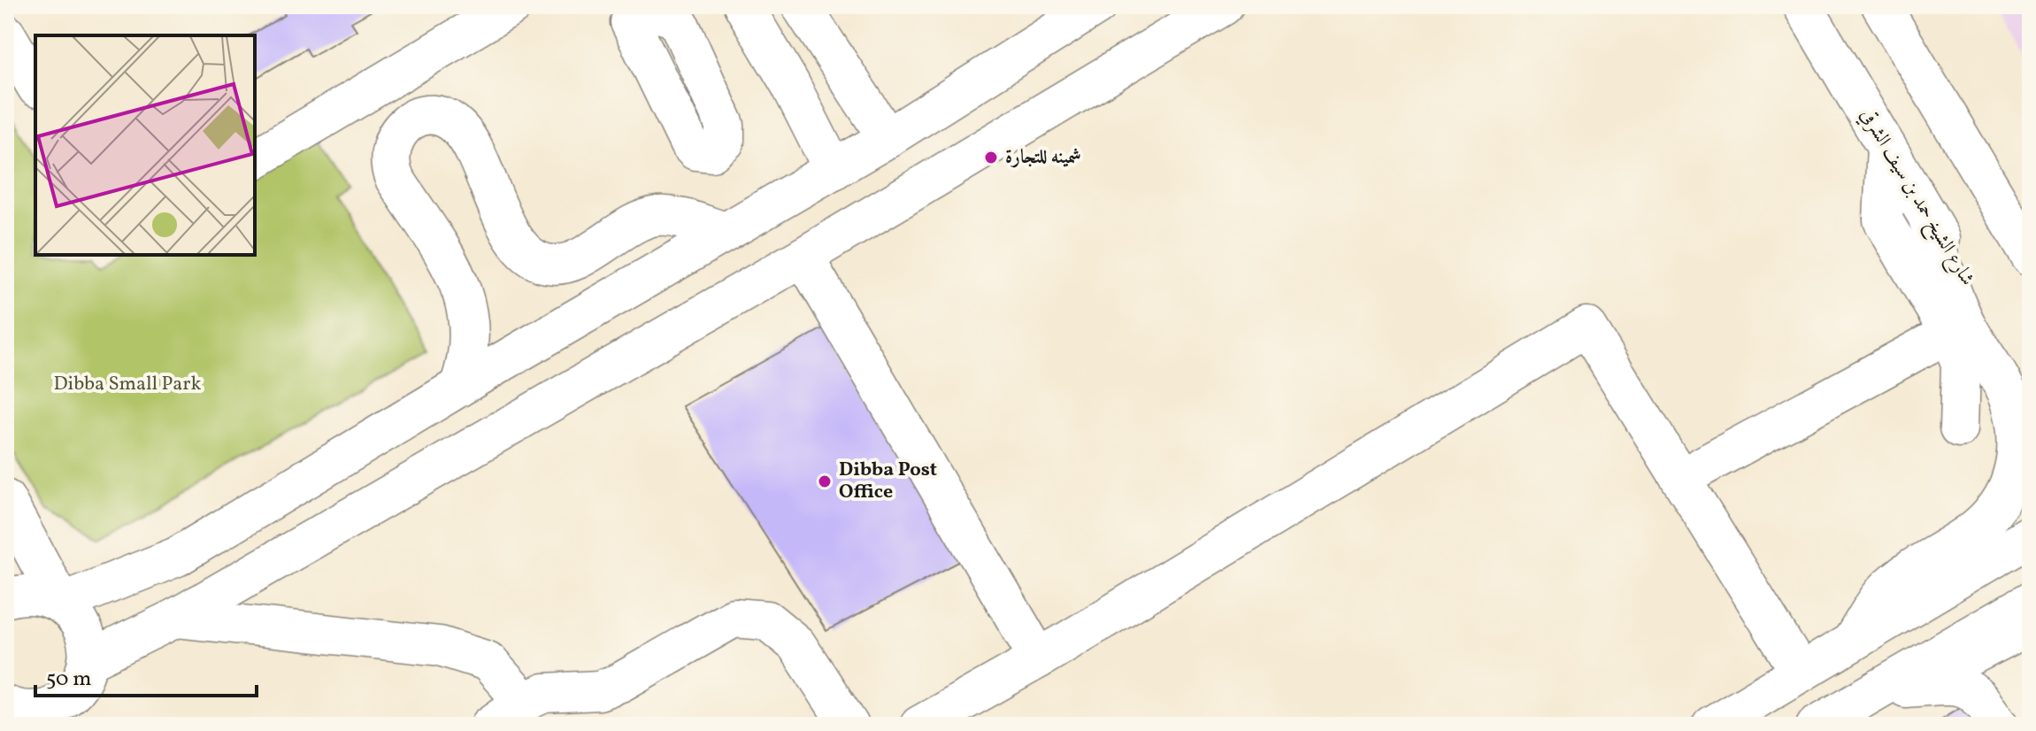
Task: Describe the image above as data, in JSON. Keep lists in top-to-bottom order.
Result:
{
  "streets": {
    "street": ["شارع الشيخ حمد بن سيف الشرقي"]
  },
  "parks": ["Dibba Small Park"],
  "places": ["شمينه للتجارة", "Dibba Post Office"],
  "scale_bar": "50 m"
}
